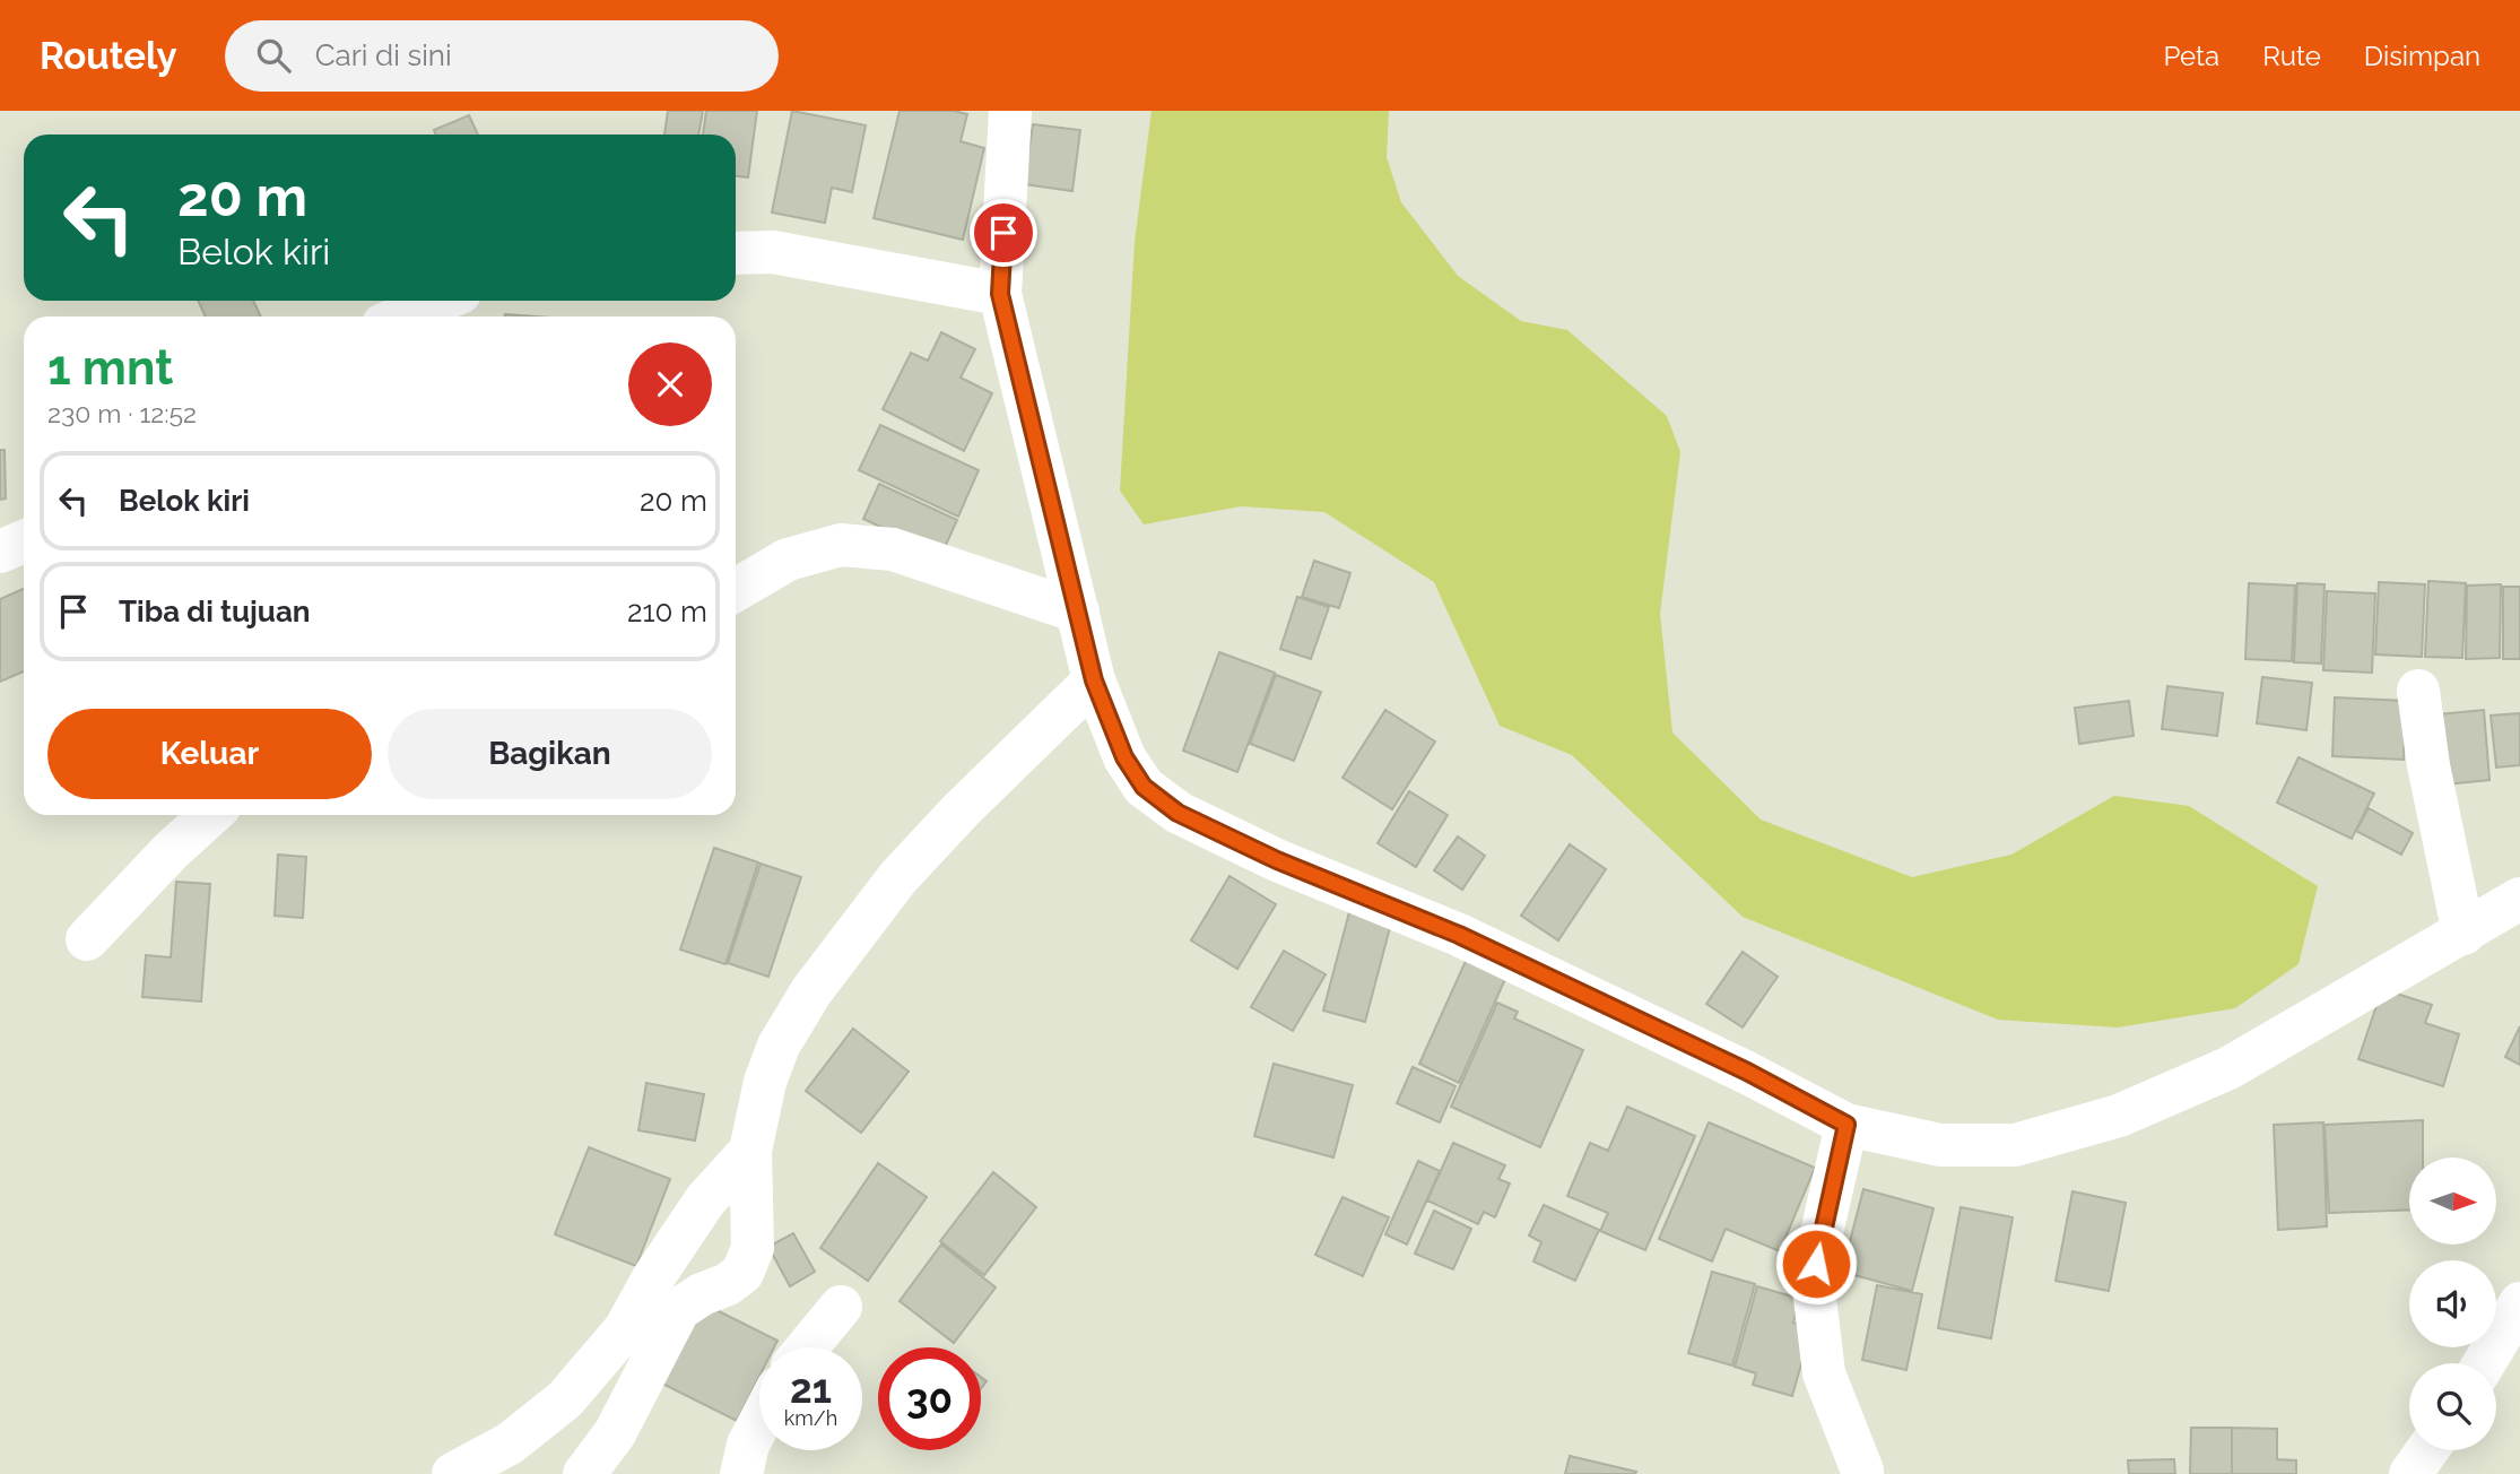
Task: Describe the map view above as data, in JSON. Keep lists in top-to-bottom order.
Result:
{
  "north": "right",
  "page": {
    "header": "Routely",
    "search": "Cari di sini",
    "nav": ["Peta", "Rute", "Disimpan"],
    "turn": ["20 m", "Belok kiri"],
    "heading": ["1 mnt", "230 m · 12:52"],
    "list": [
      {
        "name": "Belok kiri",
        "value": "20 m"
      },
      {
        "name": "Tiba di tujuan",
        "value": "210 m"
      }
    ],
    "buttons": ["Keluar", "Bagikan"],
    "speed": "21 km/h",
    "limit": "30"
  }
}
